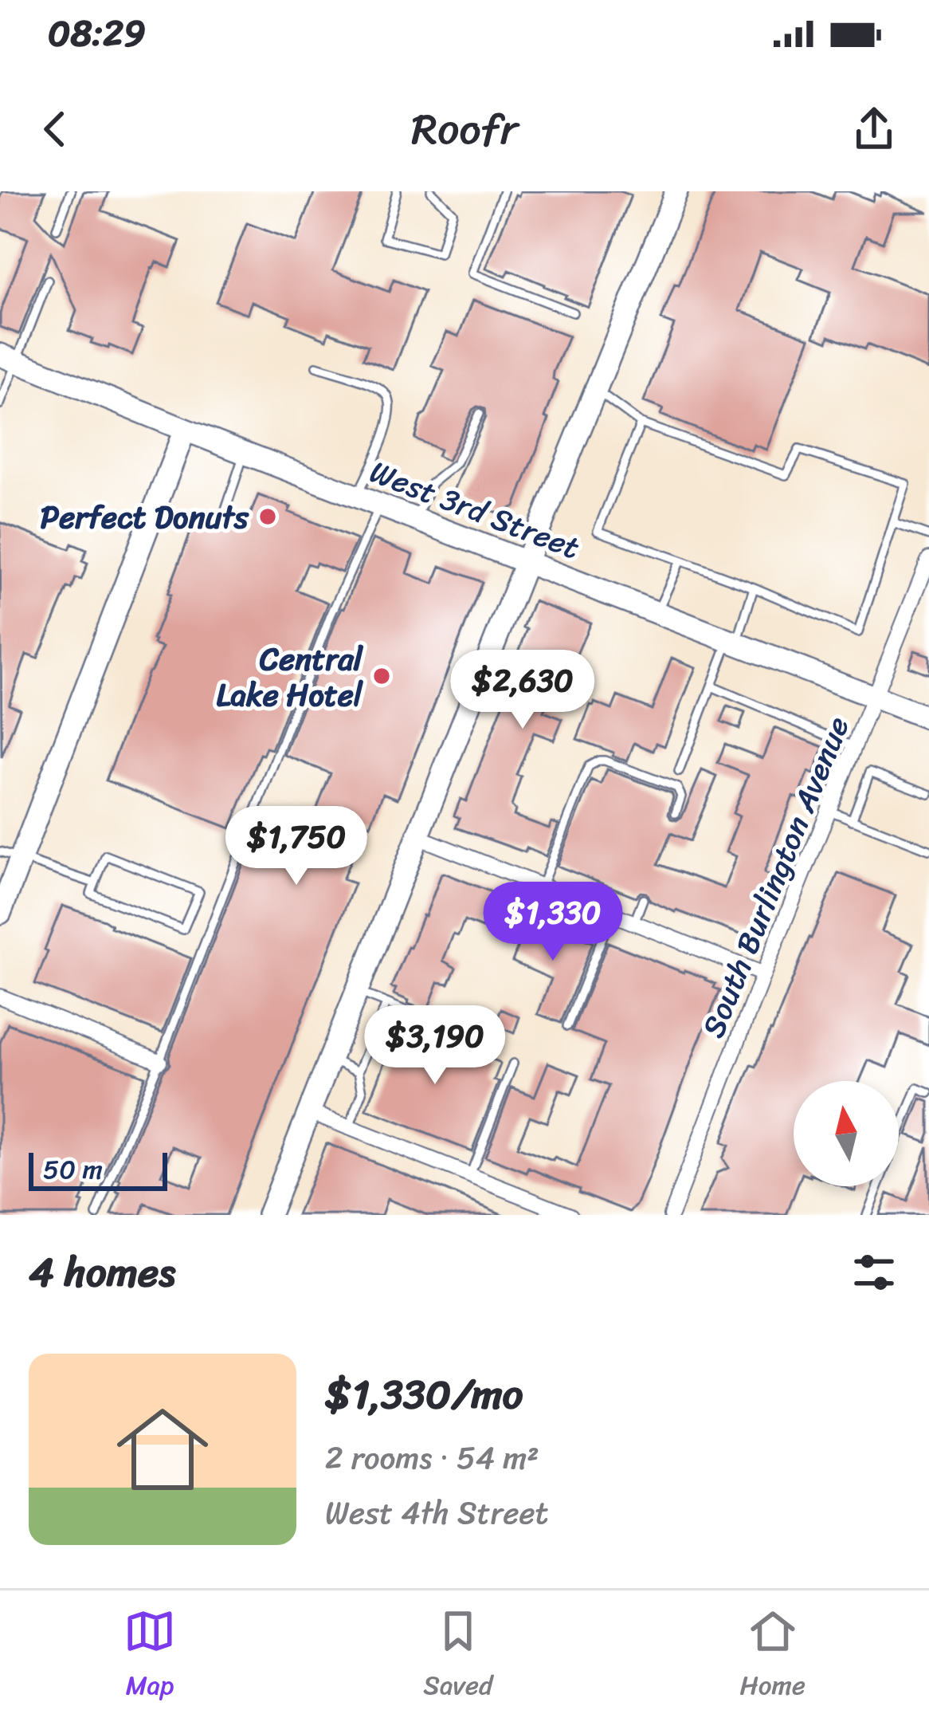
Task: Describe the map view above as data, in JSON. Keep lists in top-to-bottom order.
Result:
{
  "streets": {
    "street": ["West 3rd Street", "South Burlington Avenue"]
  },
  "crossings": [
    ["West 3rd Street", "South Burlington Avenue"]
  ],
  "places": ["Perfect Donuts", "Central Lake Hotel"],
  "scale_bar": "50 m",
  "north": "top",
  "page": {
    "status": "08:29",
    "header": "Roofr",
    "price": [
      "$2,630",
      "$1,750",
      "$1,330",
      "$3,190"
    ],
    "scale": "50 m",
    "heading": "4 homes",
    "list": [
      {
        "name": "$1,330/mo",
        "note": "2 rooms · 54 m² · West 4th Street"
      }
    ],
    "tabs": ["Map", "Saved", "Home"]
  }
}
